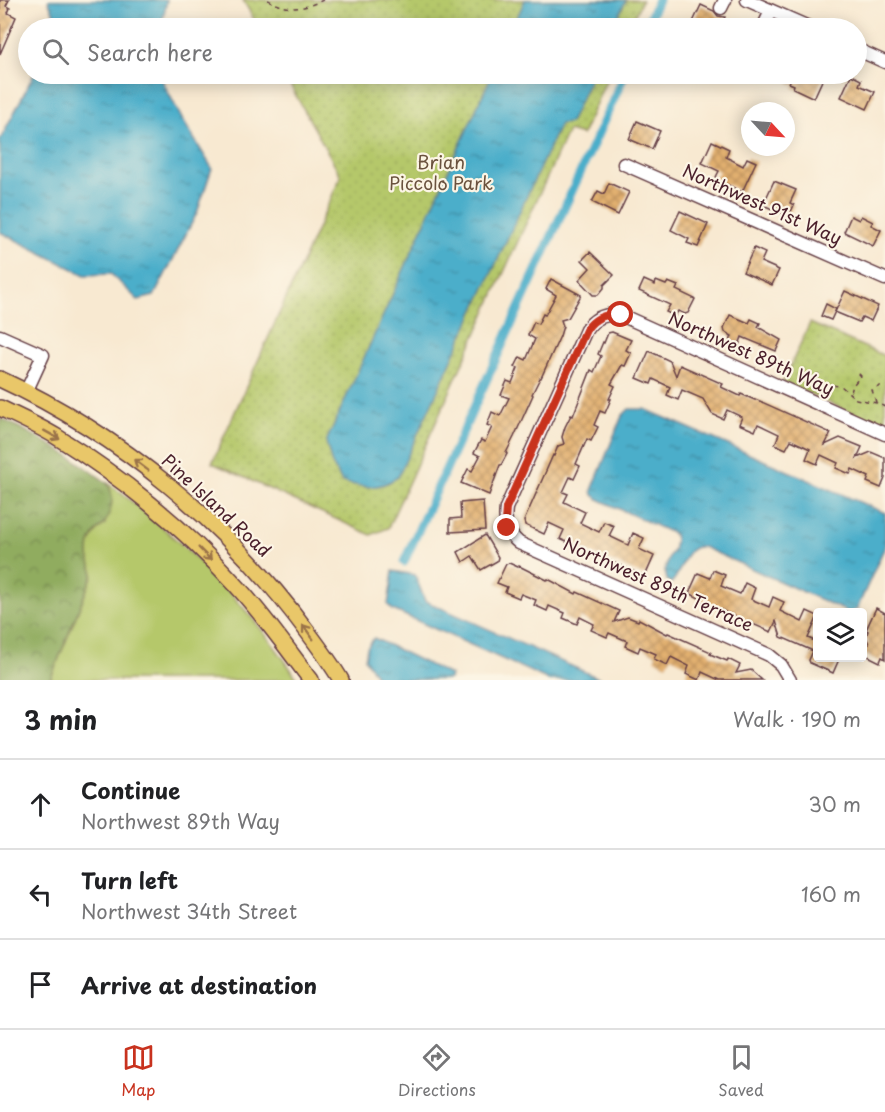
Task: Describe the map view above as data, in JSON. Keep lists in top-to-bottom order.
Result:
{
  "streets": {
    "main road": ["Pine Island Road"],
    "street": ["Northwest 91st Way", "Northwest 89th Way", "Northwest 89th Terrace"]
  },
  "crossings": [
    ["Northwest 89th Way", "Northwest 89th Terrace"]
  ],
  "parks": ["Brian Piccolo Park"],
  "north": "bottom right",
  "page": {
    "search": "Search here",
    "heading": ["3 min", "Walk · 190 m"],
    "list": [
      ["Continue", "Northwest 89th Way", "30 m"],
      ["Turn left", "Northwest 34th Street", "160 m"],
      "Arrive at destination"
    ],
    "nav": ["Map", "Directions", "Saved"]
  }
}
